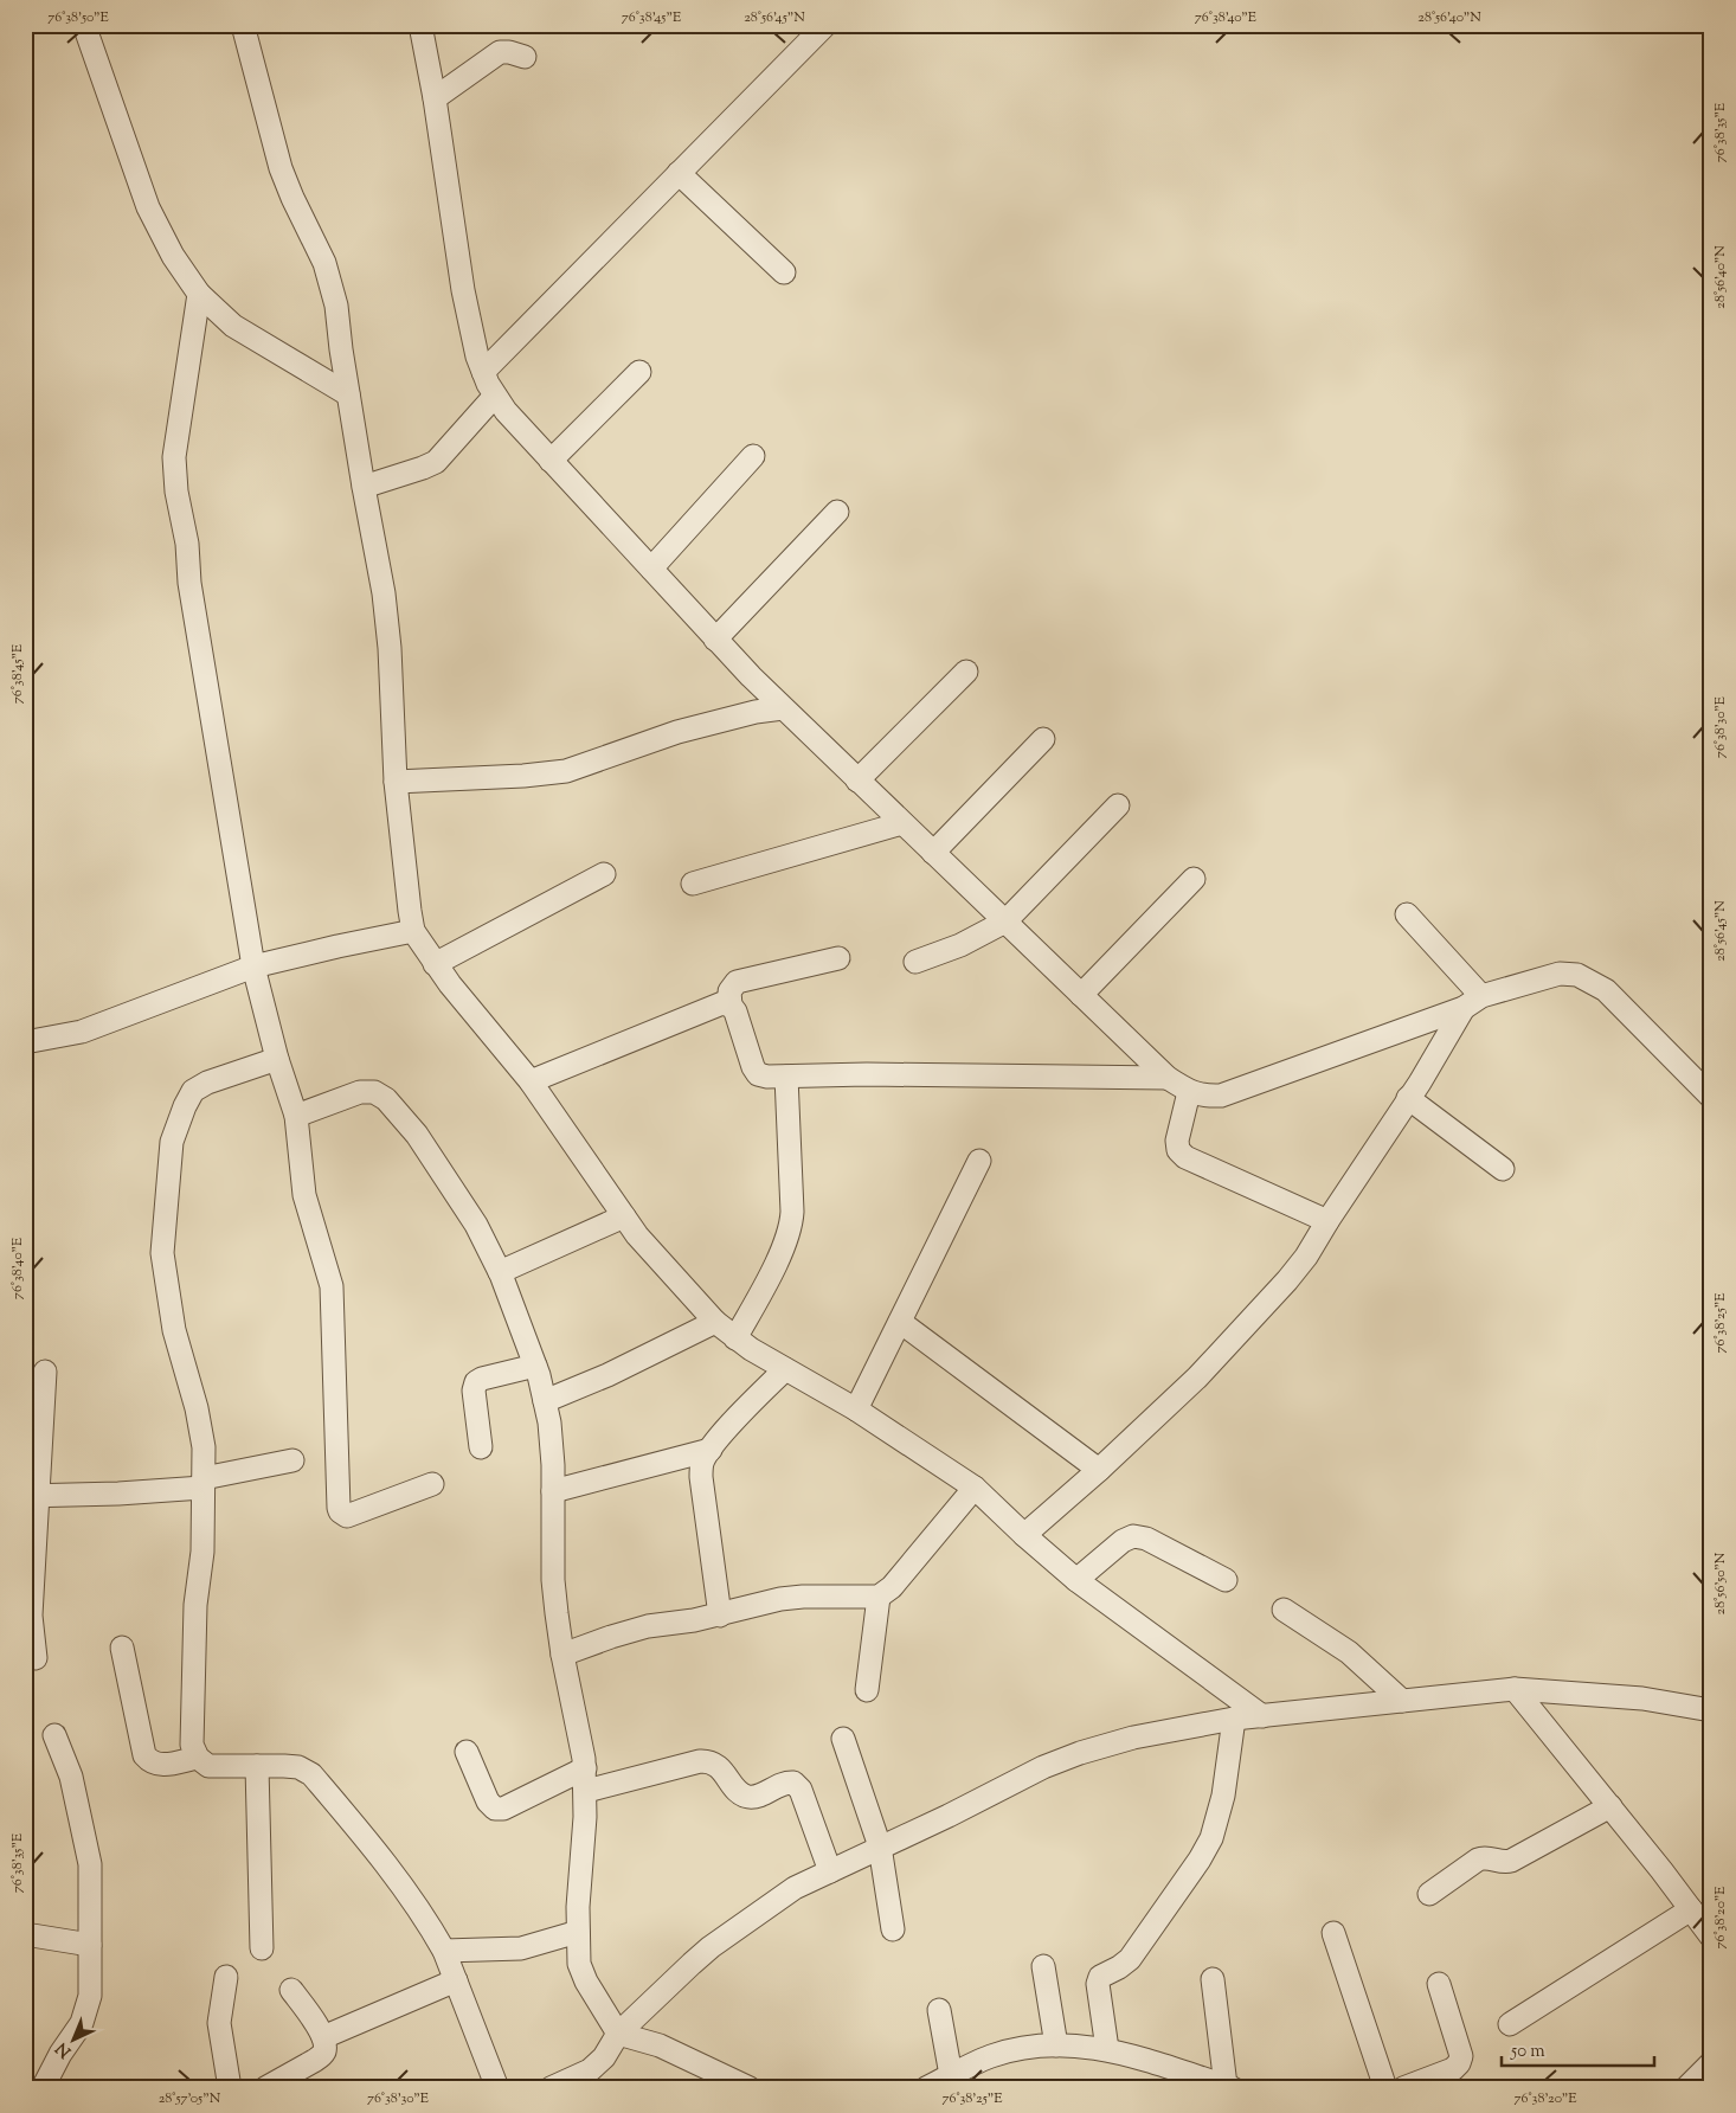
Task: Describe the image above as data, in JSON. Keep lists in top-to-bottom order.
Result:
{
  "scale_bar": "50 m",
  "north": "bottom left",
  "coordinates": [
    "76°38'50\"E",
    "76°38'45\"E",
    "28°56'45\"N",
    "76°38'40\"E",
    "28°56'40\"N",
    "76°38'35\"E",
    "76°38'30\"E",
    "76°38'25\"E",
    "28°56'50\"N",
    "76°38'20\"E",
    "28°57'05\"N"
  ]
}
